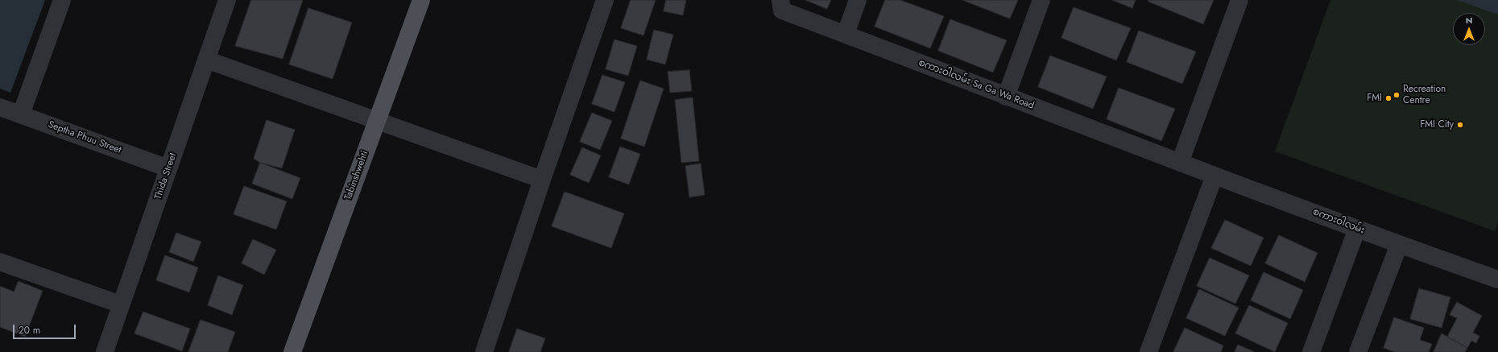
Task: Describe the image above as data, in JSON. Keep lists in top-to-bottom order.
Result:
{
  "streets": {
    "main road": ["Tabinshwehti"],
    "street": [
      "စကားဝါလမ်း Sa Ga Wa Road",
      "Septha Phuu Street",
      "Thida Street",
      "စကား၀ါလမ်း"
    ]
  },
  "crossings": [
    ["စကားဝါလမ်း Sa Ga Wa Road", "စကား၀ါလမ်း"],
    ["Septha Phuu Street", "Thida Street"]
  ],
  "places": ["Recreation Centre", "FMI", "FMI City"],
  "scale_bar": "20 m",
  "north": "top"
}
